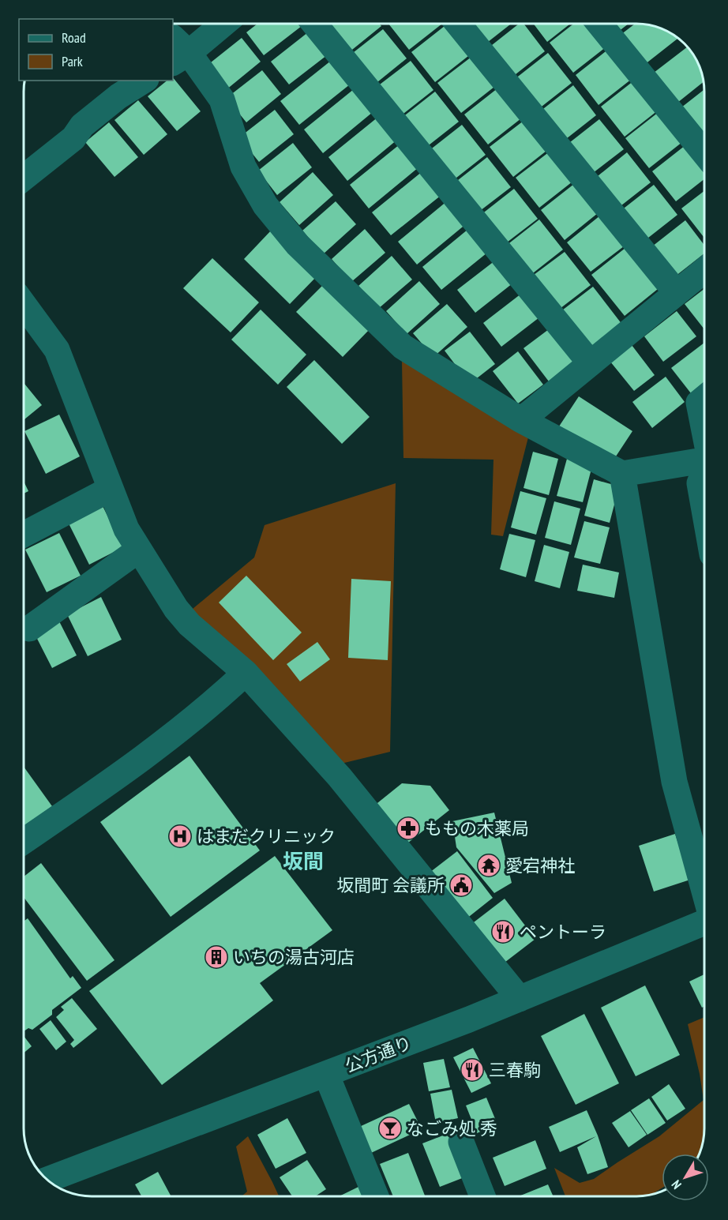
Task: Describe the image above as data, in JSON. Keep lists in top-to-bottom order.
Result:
{
  "streets": {
    "street": ["公方通り"]
  },
  "districts": ["坂間"],
  "places": {
    "pharmacy": ["ももの木薬局"],
    "hospital": ["はまだクリニック"],
    "temple": ["愛宕神社"],
    "public building": ["坂間町 会議所"],
    "restaurant": ["ペントーラ", "三春駒"],
    "building": ["いちの湯古河店"],
    "bar": ["なごみ処 秀"]
  },
  "legend": ["Road", "Park"],
  "north": "bottom left"
}
